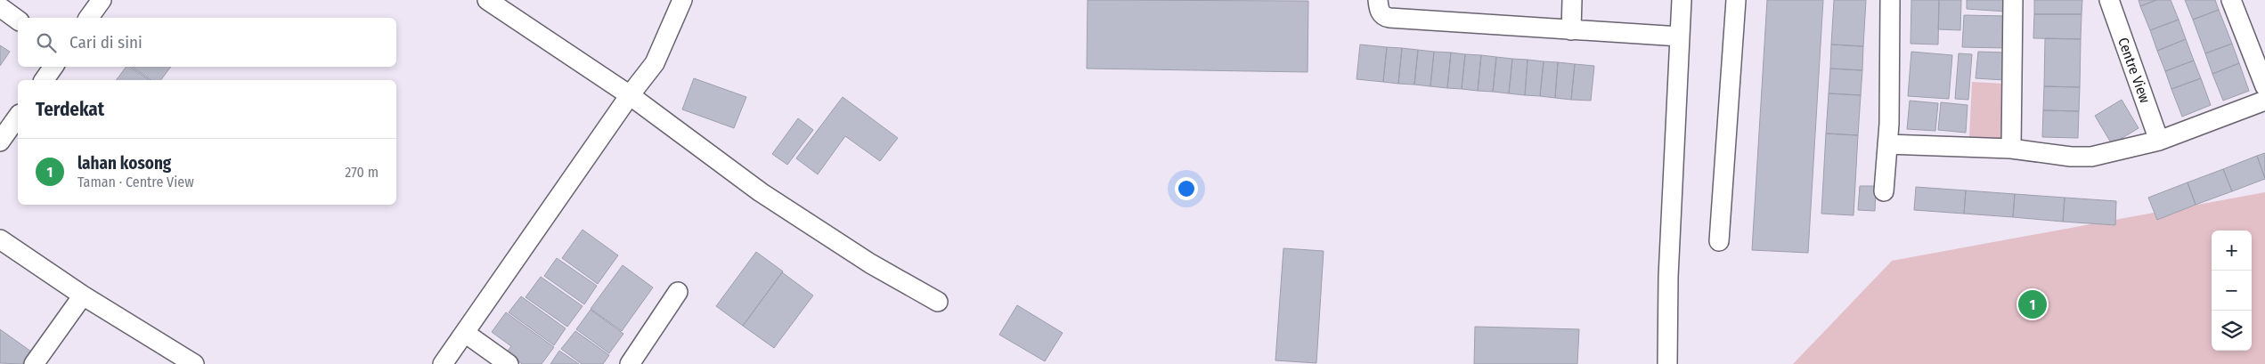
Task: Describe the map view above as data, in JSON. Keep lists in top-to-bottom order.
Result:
{
  "streets": {
    "street": ["Centre View"]
  },
  "page": {
    "search": "Cari di sini",
    "heading": "Terdekat",
    "list": [
      {
        "mark": "1",
        "name": "lahan kosong",
        "note": "Taman · Centre View",
        "value": "270 m"
      }
    ],
    "map_buttons": ["+", "−"],
    "pins": "1"
  }
}
